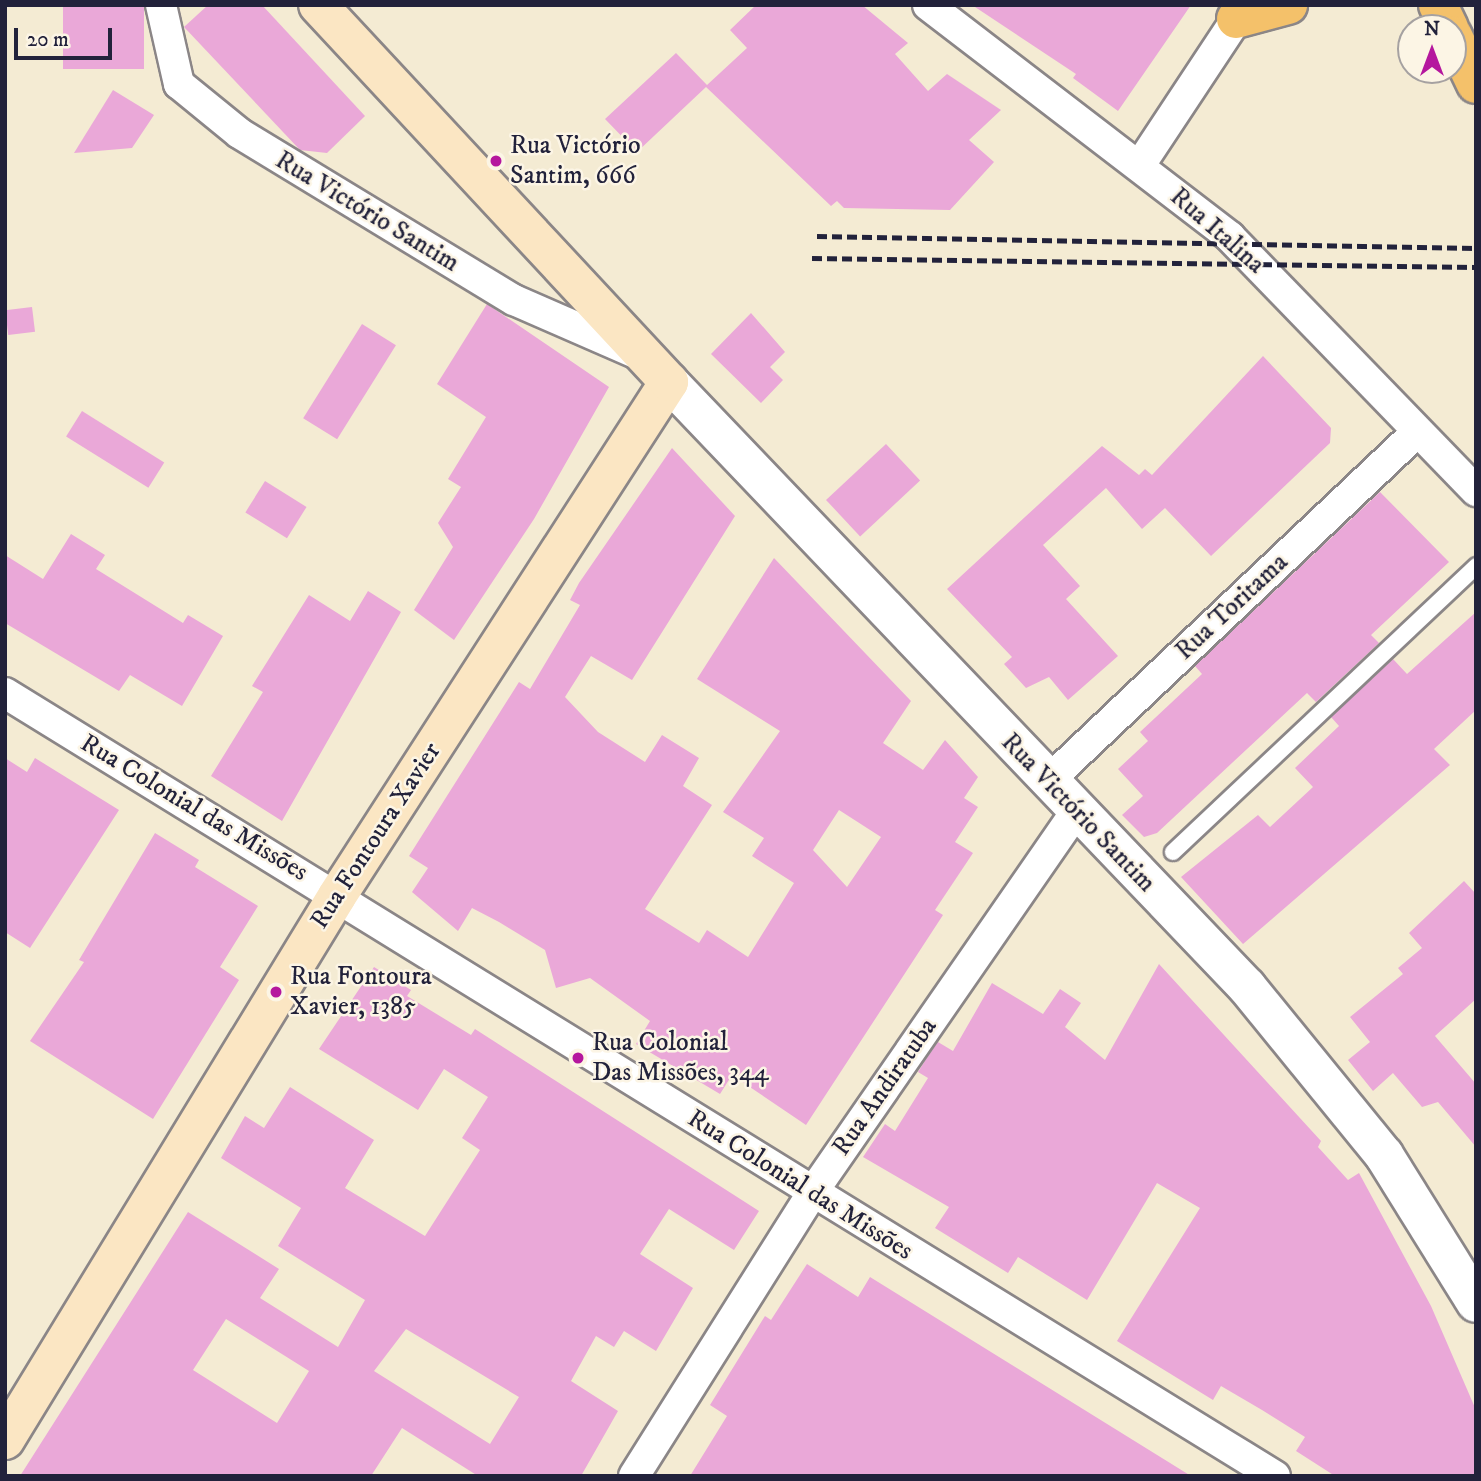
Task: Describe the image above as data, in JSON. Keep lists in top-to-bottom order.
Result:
{
  "streets": {
    "main road": ["Rua Victório Santim", "Rua Fontoura Xavier"],
    "street": [
      "Rua Italina",
      "Rua Toritama",
      "Rua Colonial das Missões",
      "Rua Andiratuba"
    ]
  },
  "crossings": [
    ["Rua Victório Santim", "Rua Toritama"],
    ["Rua Victório Santim", "Rua Fontoura Xavier"],
    ["Rua Victório Santim", "Rua Andiratuba"],
    ["Rua Italina", "Rua Toritama"],
    ["Rua Colonial das Missões", "Rua Fontoura Xavier"],
    ["Rua Colonial das Missões", "Rua Andiratuba"]
  ],
  "places": ["Rua Victório Santim, 666", "Rua Fontoura Xavier, 1385", "Rua Colonial Das Missões, 344"],
  "scale_bar": "20 m",
  "north": "top"
}
